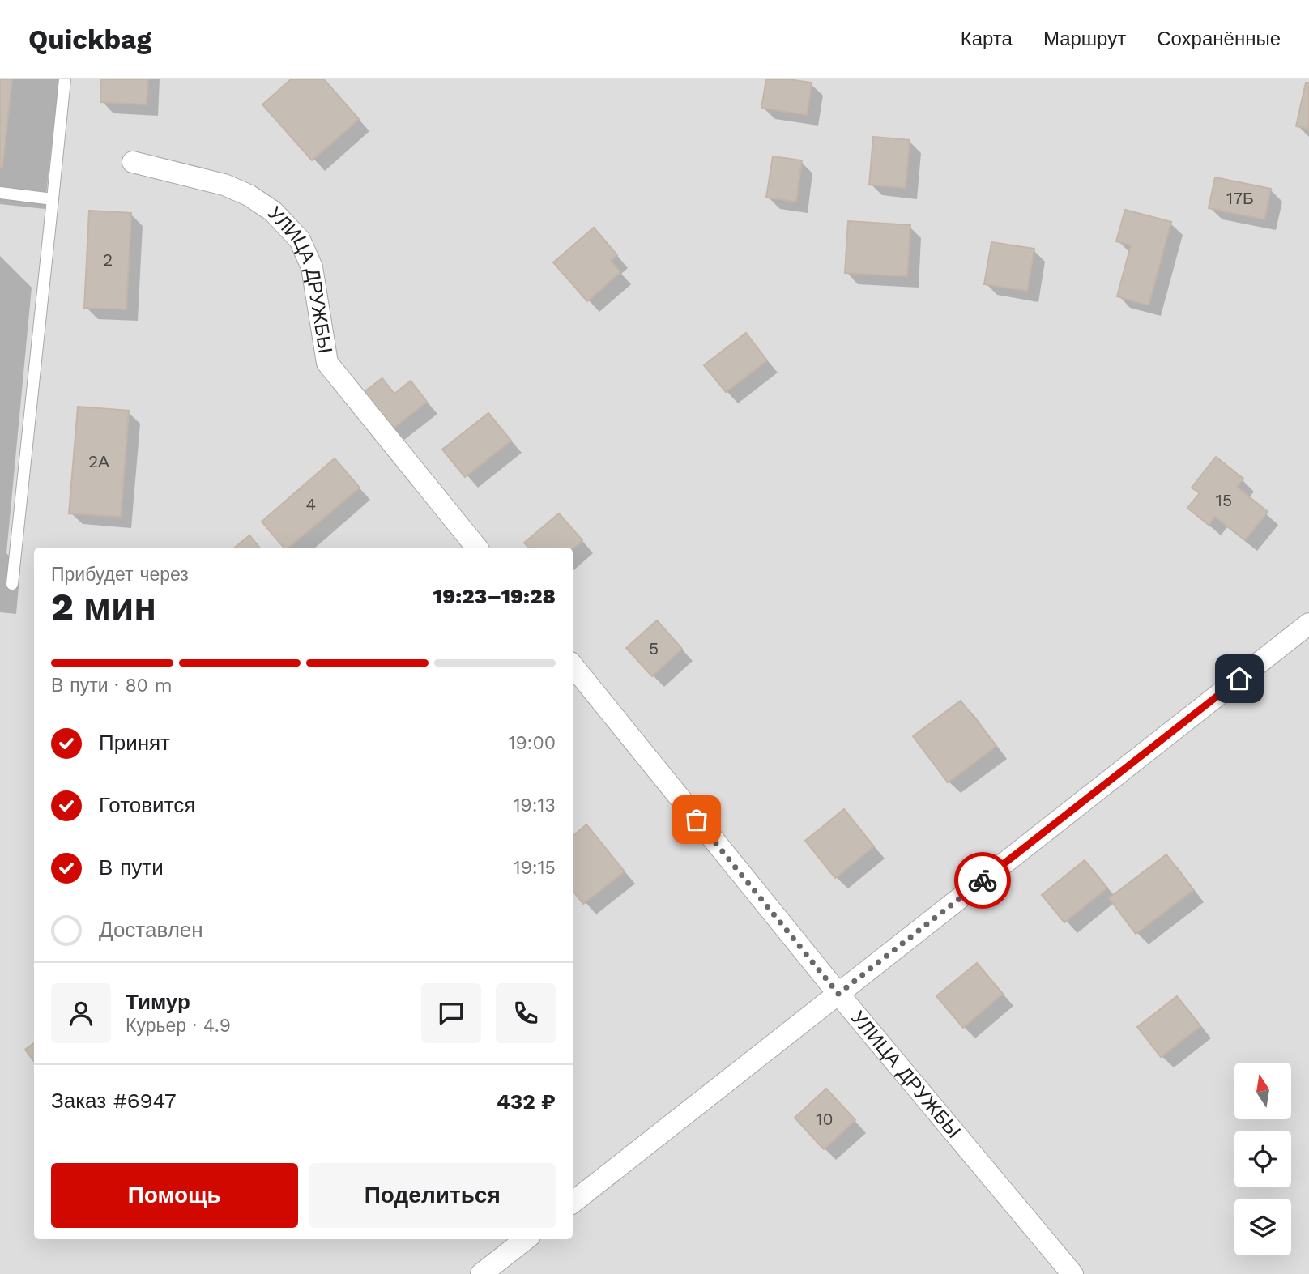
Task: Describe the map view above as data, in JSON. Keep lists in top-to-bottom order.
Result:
{
  "streets": {
    "street": ["УЛИЦА ДРУЖБЫ"]
  },
  "house_numbers": [
    "17Б",
    "2",
    "2А",
    "15",
    "4",
    "5",
    "10"
  ],
  "north": "top",
  "page": {
    "header": "Quickbag",
    "nav": ["Карта", "Маршрут", "Сохранённые"],
    "heading": ["2 мин", "Прибудет через", "19:23–19:28"],
    "panel": [
      "Тимур",
      "Курьер · 4.9",
      "Заказ #6947",
      "432 ₽"
    ],
    "bar": "В пути · 80 m",
    "list": [
      ["Принят", "19:00"],
      ["Готовится", "19:13"],
      ["В пути", "19:15"],
      "Доставлен"
    ],
    "buttons": ["Помощь", "Поделиться"]
  }
}
